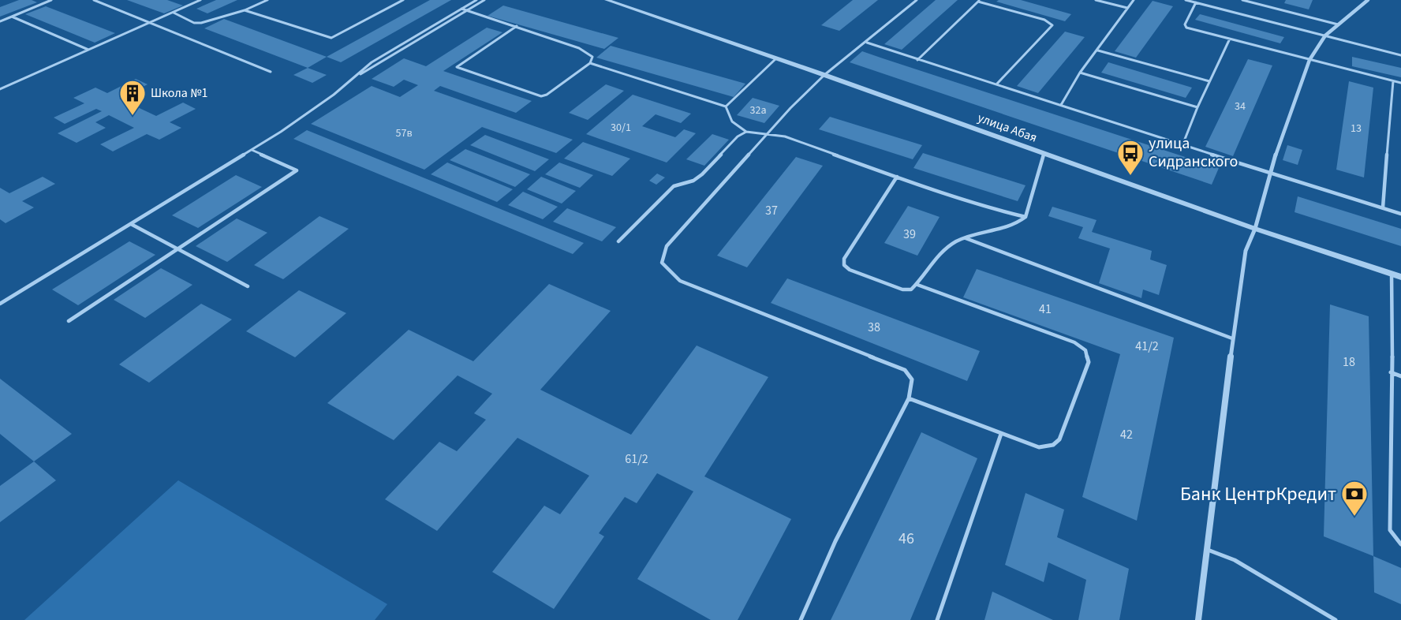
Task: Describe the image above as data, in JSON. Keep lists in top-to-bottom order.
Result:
{
  "streets": {
    "street": ["улица Абая"]
  },
  "places": {
    "building": ["Школа №1"],
    "bus stop": ["улица Сидранского"],
    "bank": ["Банк ЦентрКредит"]
  },
  "house_numbers": [
    "34",
    "32а",
    "30/1",
    "13",
    "57в",
    "37",
    "39",
    "41",
    "38",
    "41/2",
    "18",
    "42",
    "61/2",
    "46"
  ]
}
